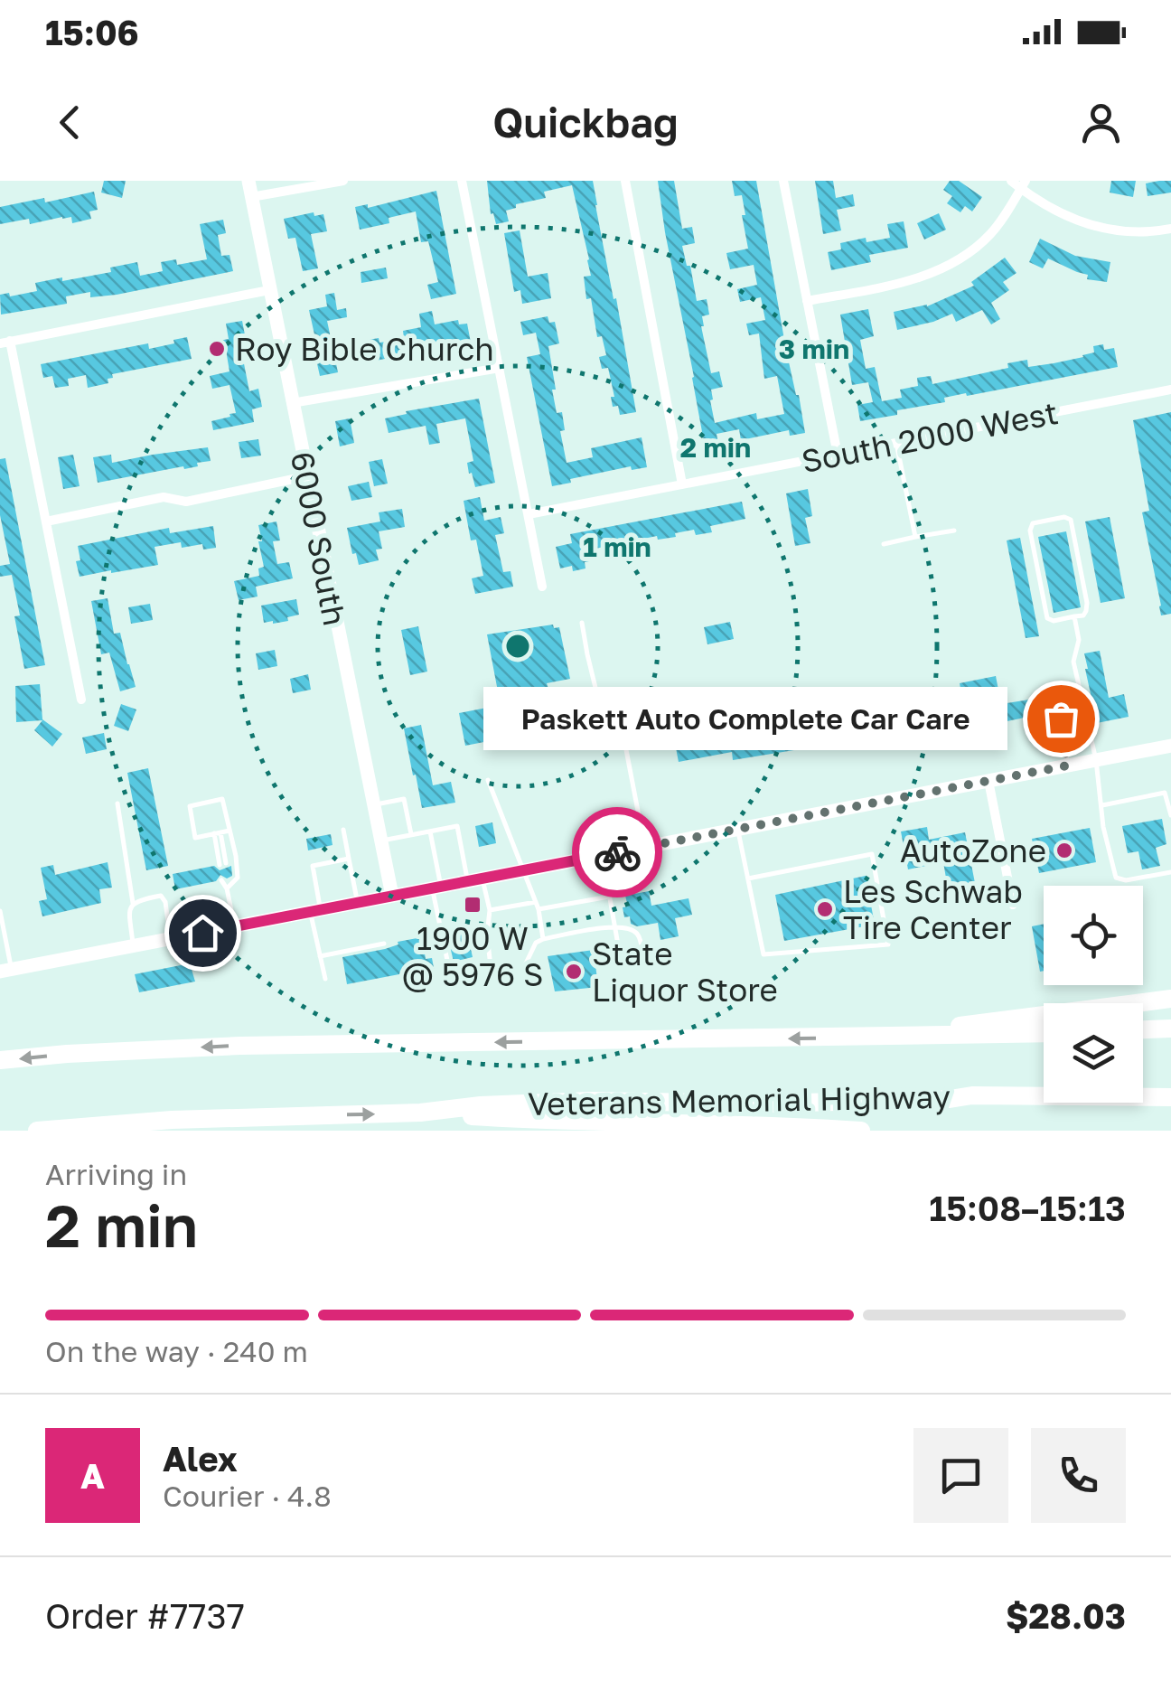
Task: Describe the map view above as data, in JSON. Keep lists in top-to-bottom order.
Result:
{
  "streets": {
    "highway": ["Veterans Memorial Highway"],
    "main road": ["6000 South"],
    "street": ["South 2000 West"]
  },
  "places": {
    "other": [
      "Roy Bible Church",
      "Paskett Auto Complete Car Care",
      "AutoZone",
      "Les Schwab Tire Center",
      "State Liquor Store"
    ],
    "transit": ["1900 W @ 5976 S"]
  },
  "page": {
    "status": "15:06",
    "header": "Quickbag",
    "bubble": "Paskett Auto Complete Car Care",
    "heading": ["2 min", "Arriving in", "15:08–15:13"],
    "panel": [
      "Alex",
      "Courier · 4.8",
      "Order #7737",
      "$28.03"
    ],
    "bar": "On the way · 240 m",
    "round": "A"
  },
  "rings": ["3 min", "2 min", "1 min"]
}
